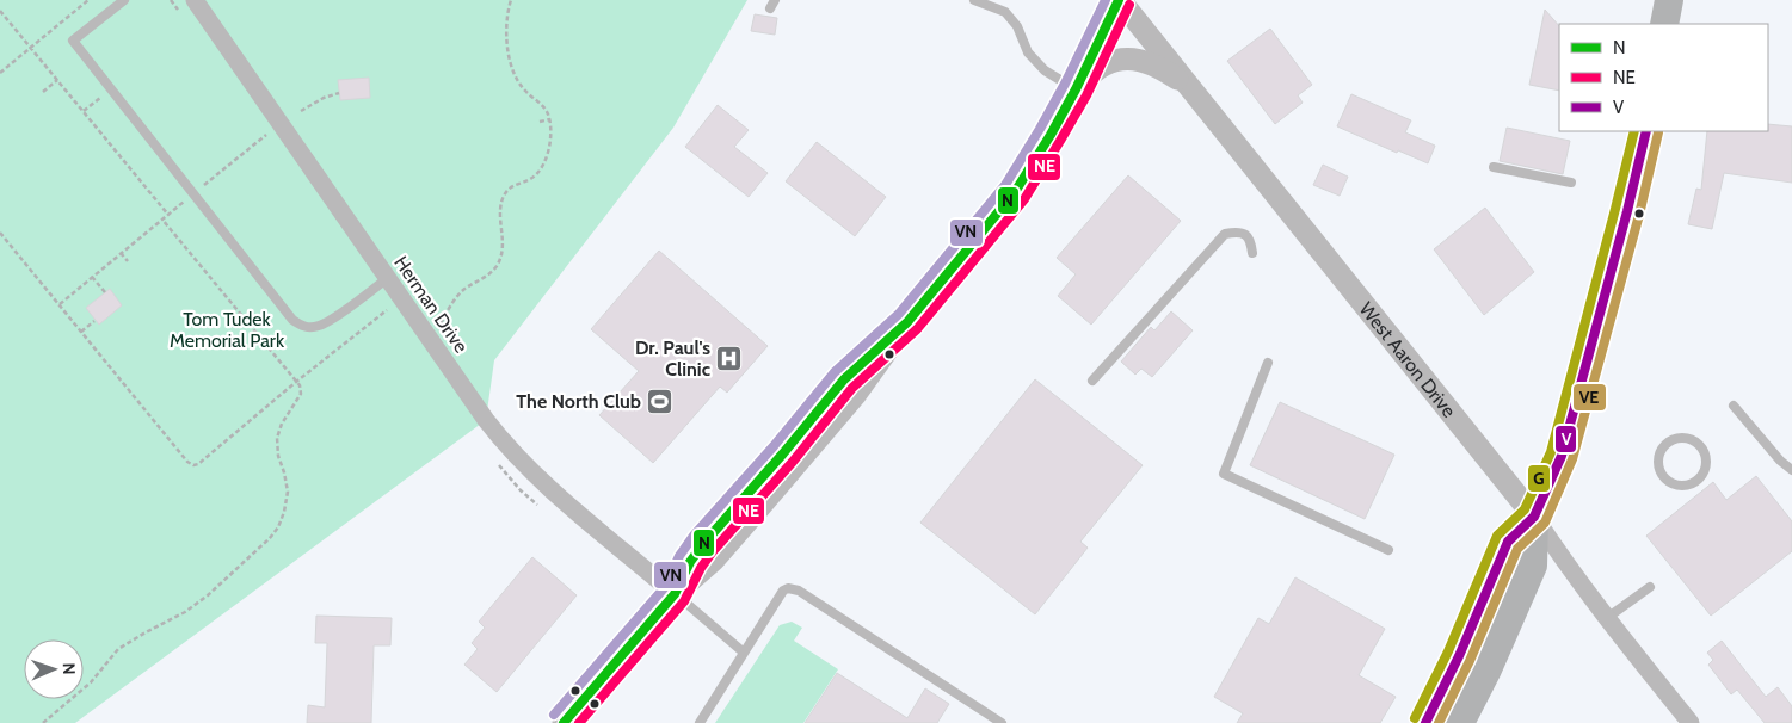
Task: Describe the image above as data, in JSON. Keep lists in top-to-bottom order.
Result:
{
  "streets": {
    "street": ["Herman Drive", "West Aaron Drive"]
  },
  "parks": ["Tom Tudek Memorial Park"],
  "places": {
    "hospital": ["Dr. Paul's Clinic"],
    "sports": ["The North Club"]
  },
  "lines": [
    "transit line N",
    "transit line VN",
    "transit line NE",
    "transit line V",
    "transit line G",
    "transit line VE"
  ],
  "legend": ["N", "NE", "V"],
  "north": "right"
}
